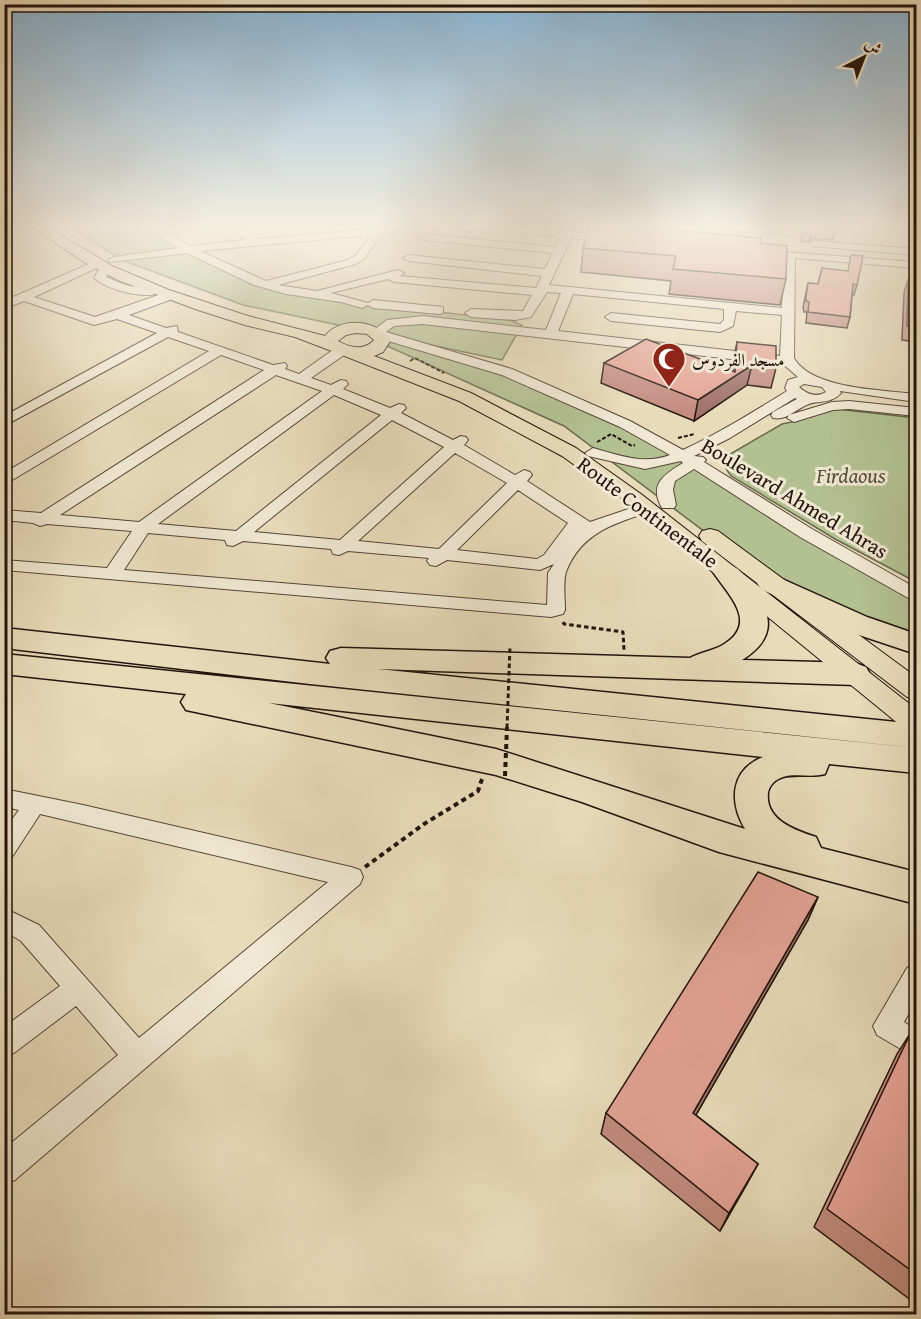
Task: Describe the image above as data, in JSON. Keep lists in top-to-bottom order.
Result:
{
  "streets": {
    "main road": ["Route Continentale"],
    "street": ["Boulevard Ahmed Ahras"]
  },
  "crossings": [
    ["Boulevard Ahmed Ahras", "Route Continentale"]
  ],
  "parks": ["Firdaous"],
  "places": {
    "mosque": ["مسجد الفردوس"]
  },
  "north": "top right"
}
